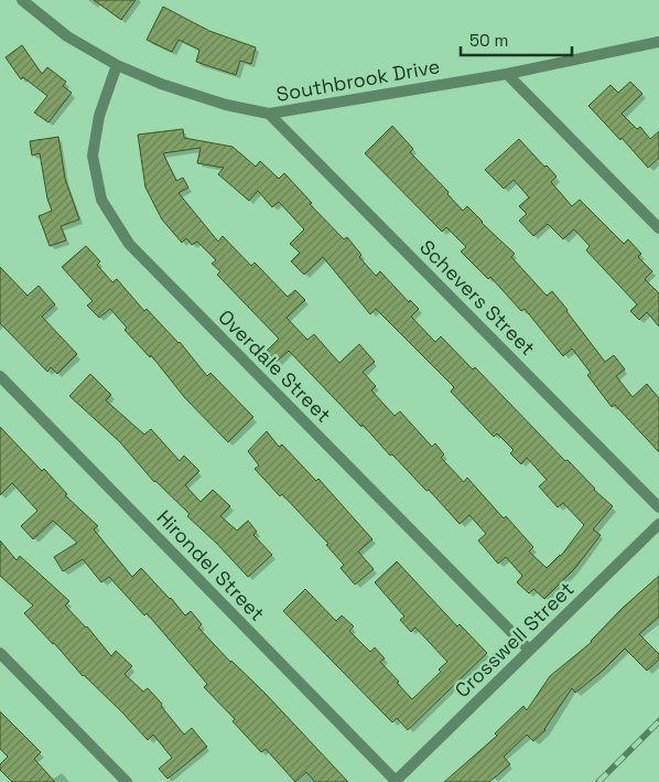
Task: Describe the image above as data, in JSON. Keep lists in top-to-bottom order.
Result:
{
  "streets": {
    "street": [
      "Southbrook Drive",
      "Schevers Street",
      "Overdale Street",
      "Hirondel Street",
      "Crosswell Street"
    ]
  },
  "crossings": [
    ["Southbrook Drive", "Schevers Street"],
    ["Southbrook Drive", "Overdale Street"],
    ["Overdale Street", "Crosswell Street"],
    ["Hirondel Street", "Crosswell Street"]
  ],
  "scale_bar": "50 m"
}
